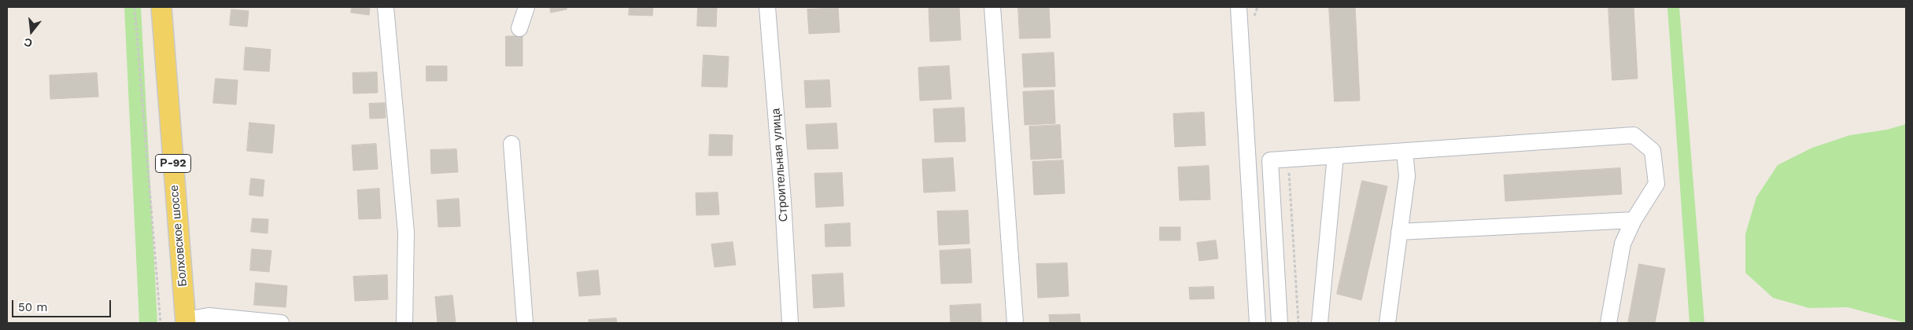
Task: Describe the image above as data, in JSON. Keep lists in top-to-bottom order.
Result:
{
  "streets": {
    "main road": ["Р-92", "Болховское шоссе"],
    "street": ["Строительная улица"]
  },
  "scale_bar": "50 m",
  "north": "bottom"
}
